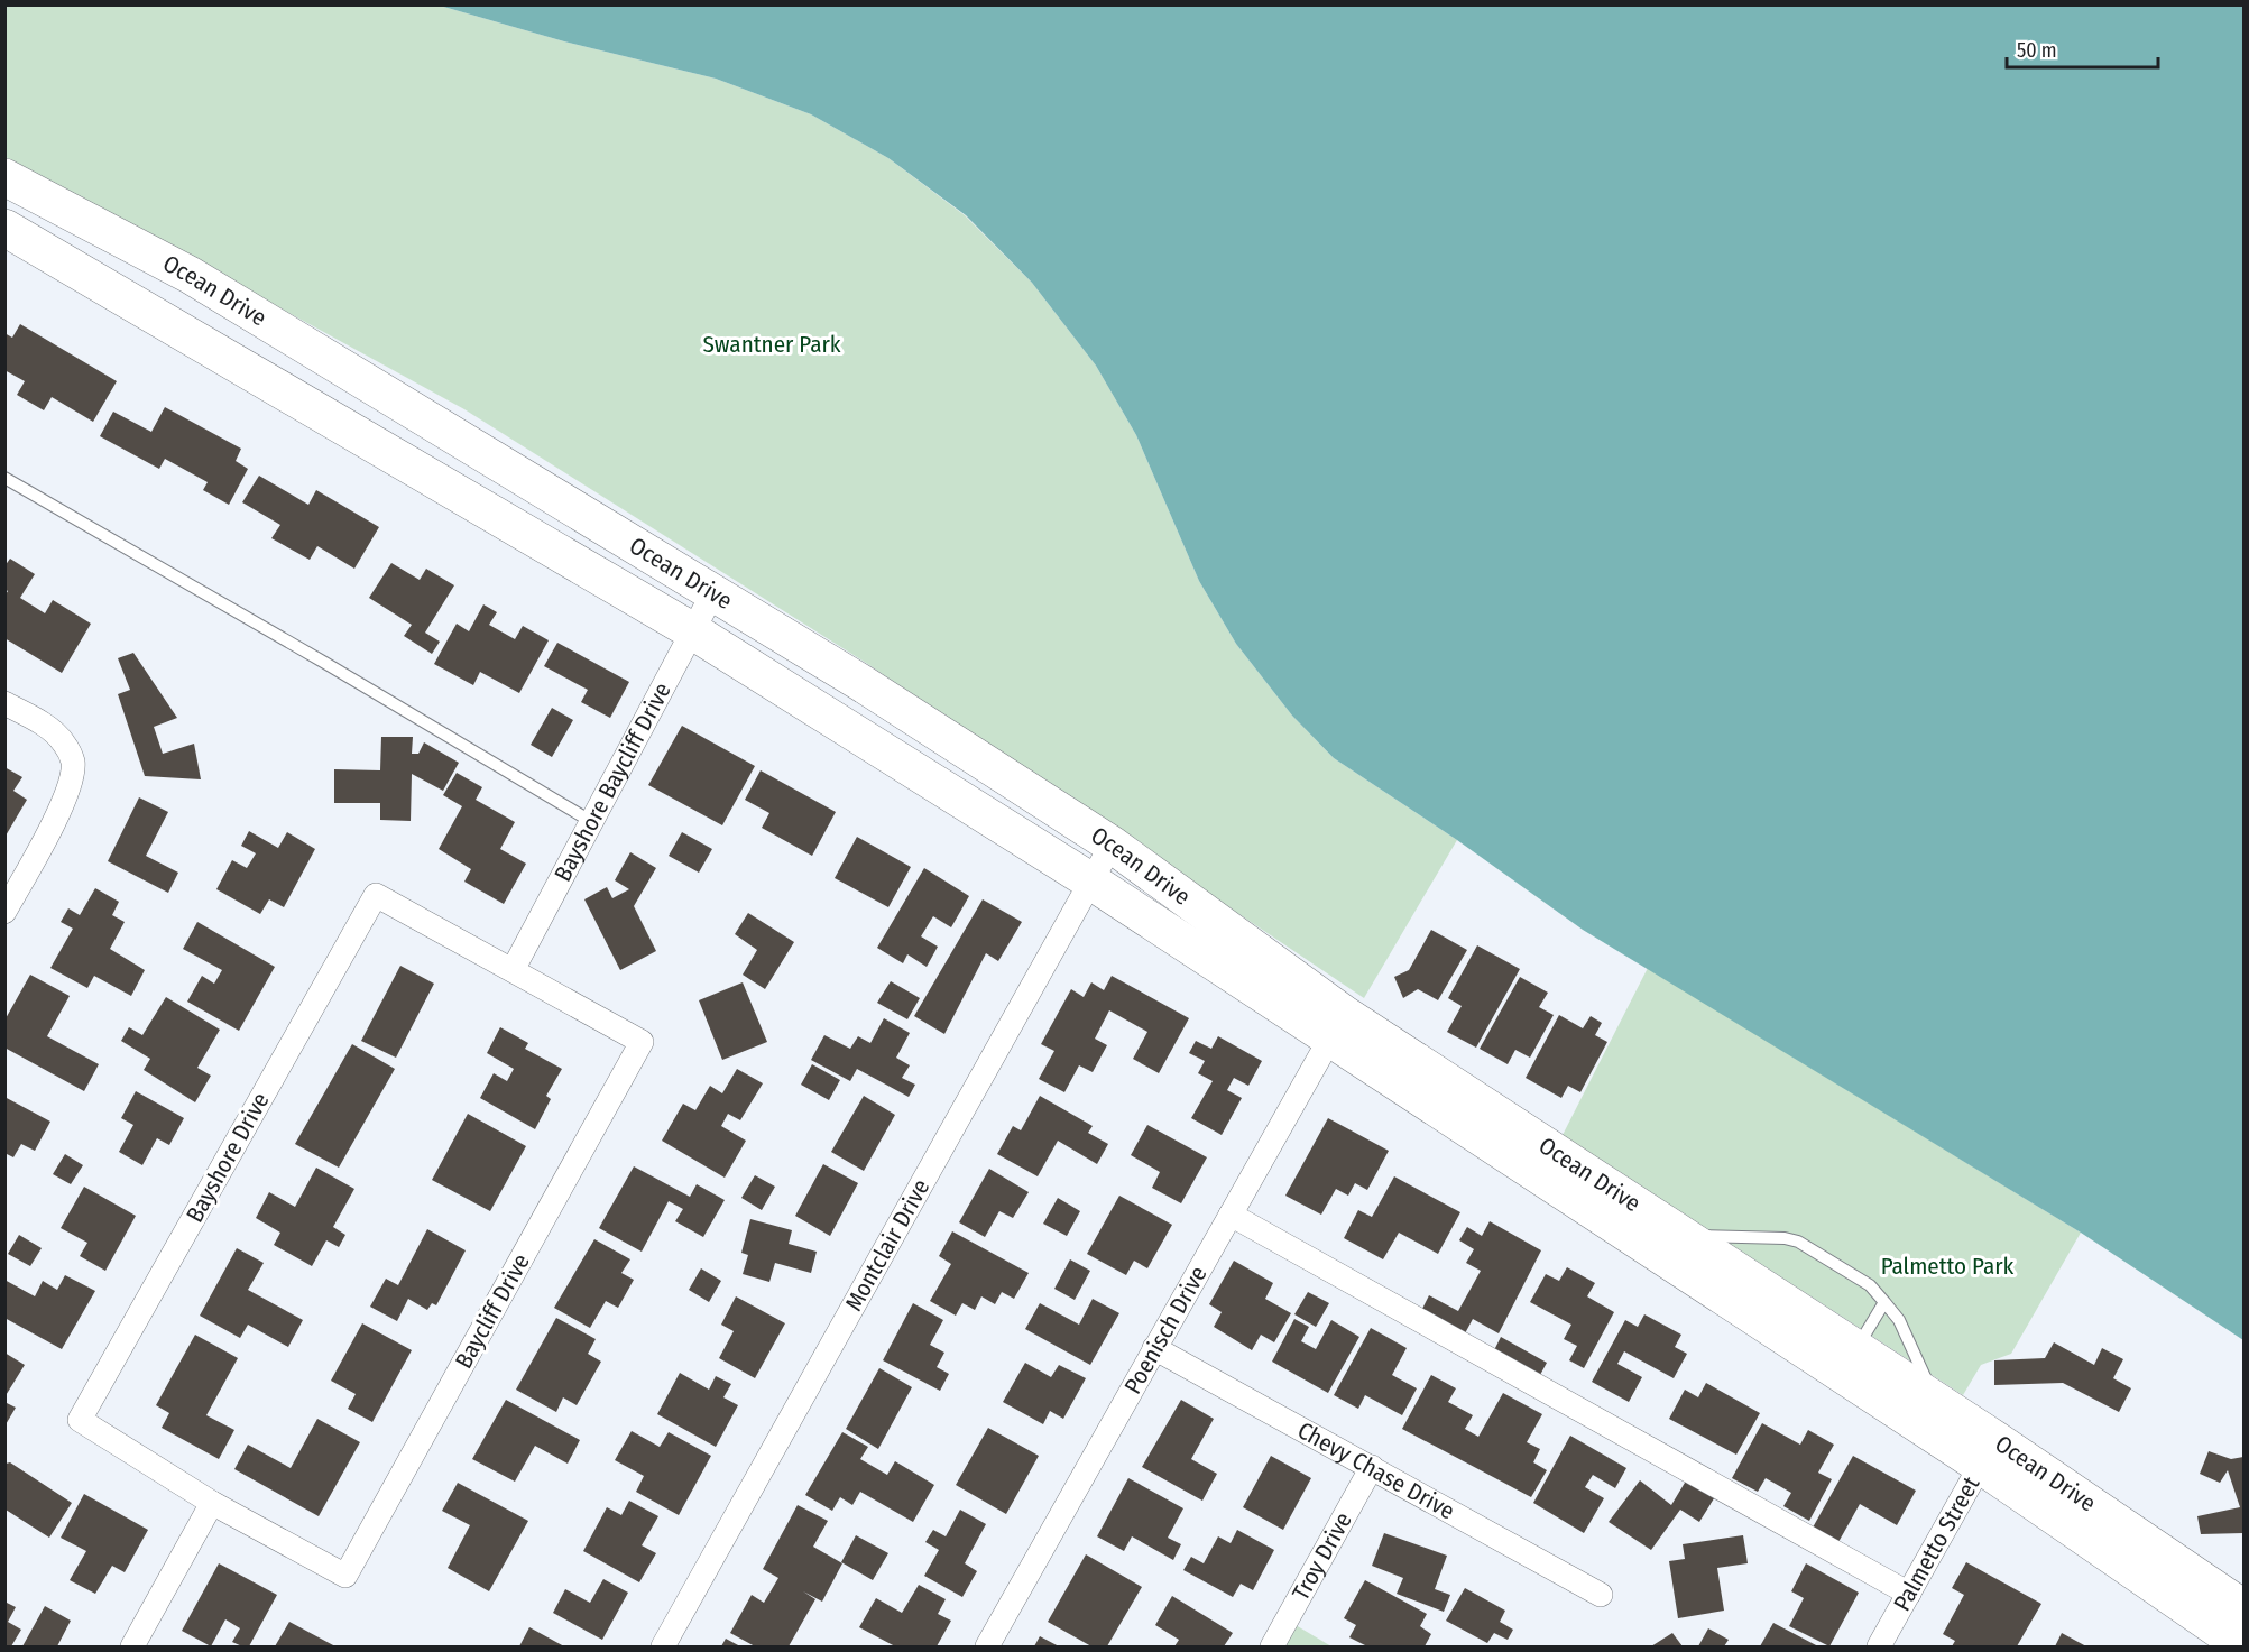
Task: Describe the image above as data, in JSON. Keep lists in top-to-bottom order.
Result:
{
  "streets": {
    "main road": ["Ocean Drive"],
    "street": [
      "Bayshore Baycliff Drive",
      "Bayshore Drive",
      "Montclair Drive",
      "Baycliff Drive",
      "Poenisch Drive",
      "Chevy Chase Drive",
      "Palmetto Street",
      "Troy Drive"
    ]
  },
  "crossings": [
    ["Ocean Drive", "Bayshore Baycliff Drive"],
    ["Ocean Drive", "Montclair Drive"],
    ["Ocean Drive", "Poenisch Drive"],
    ["Ocean Drive", "Palmetto Street"],
    ["Bayshore Baycliff Drive", "Bayshore Drive"],
    ["Bayshore Baycliff Drive", "Baycliff Drive"],
    ["Bayshore Drive", "Baycliff Drive"],
    ["Poenisch Drive", "Chevy Chase Drive"],
    ["Chevy Chase Drive", "Troy Drive"]
  ],
  "parks": ["Swantner Park", "Palmetto Park"],
  "scale_bar": "50 m"
}
